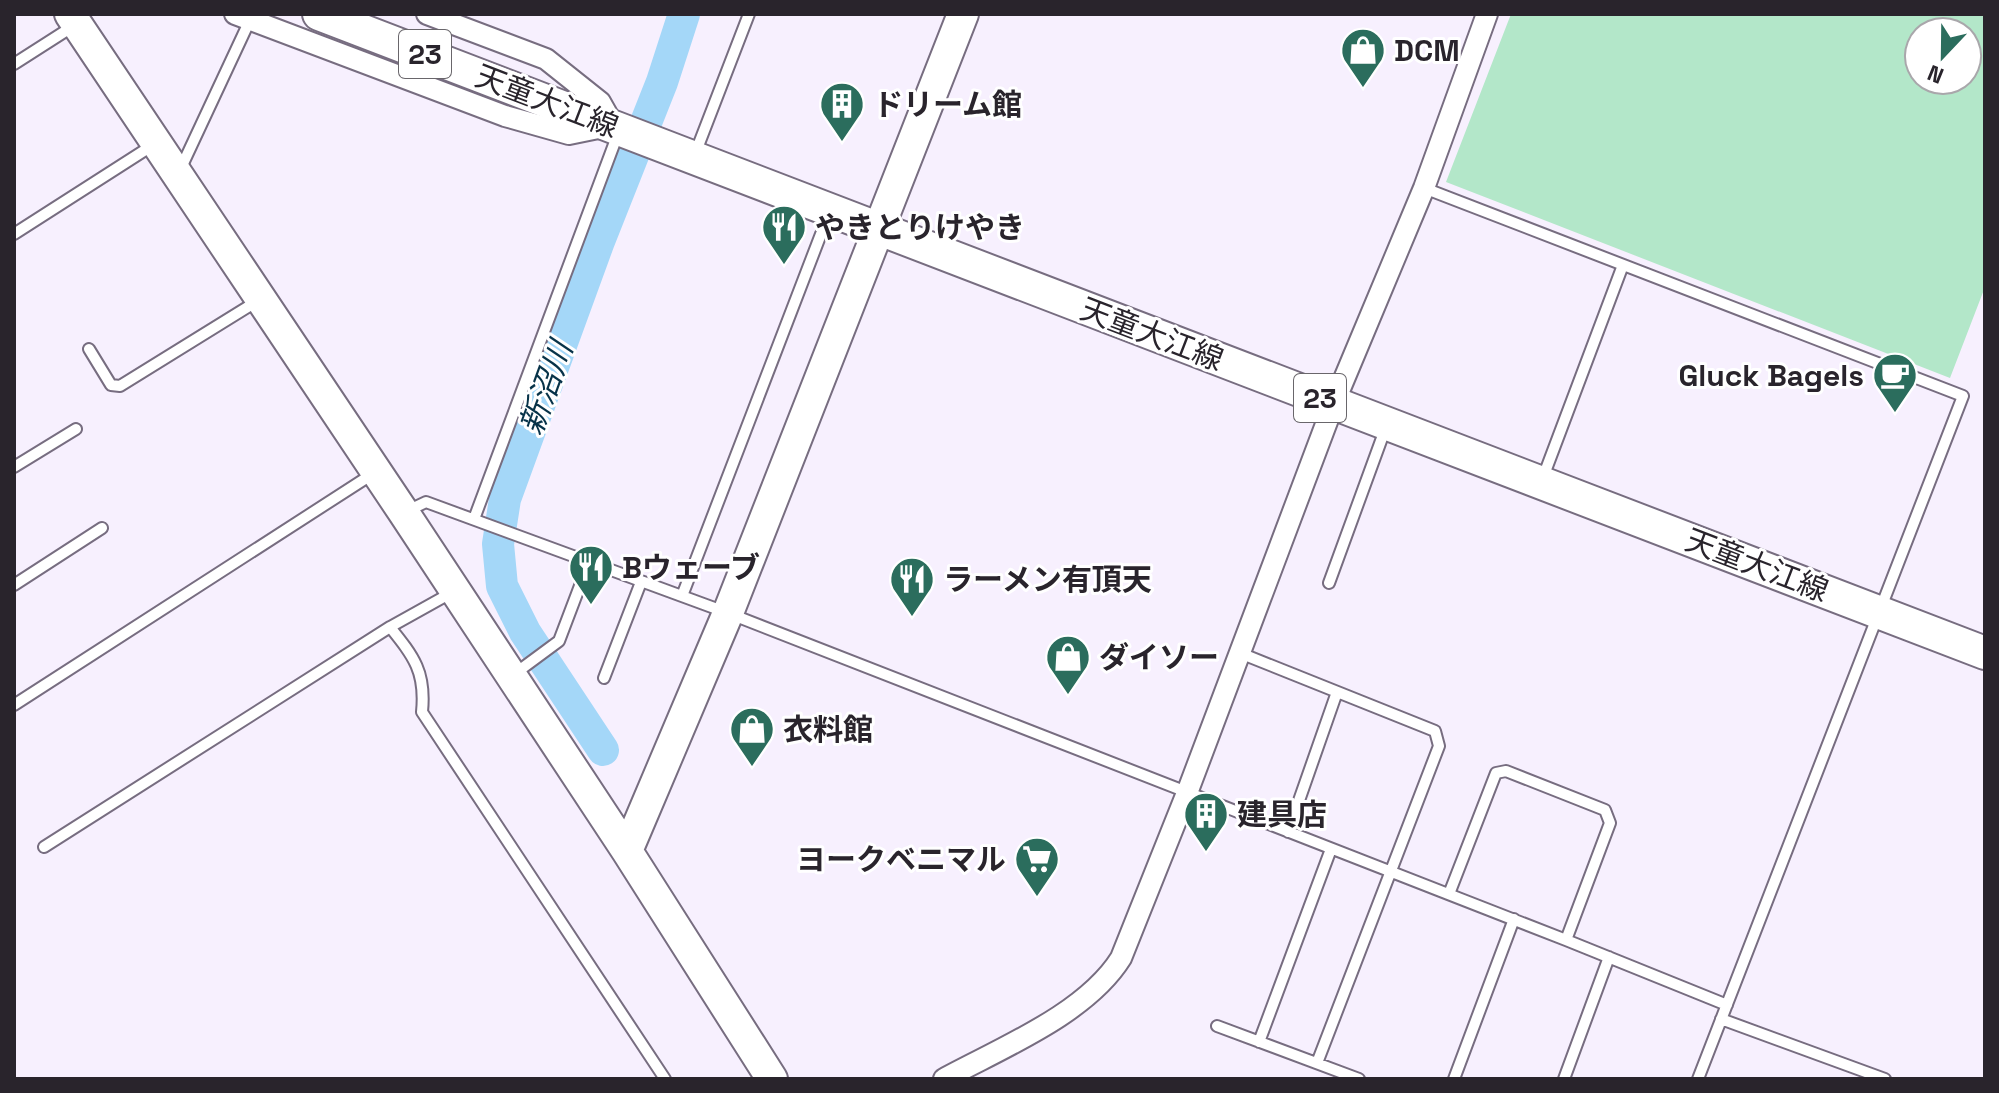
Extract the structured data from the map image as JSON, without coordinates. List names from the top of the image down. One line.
{"streets":{"main road":["23","天童大江線"]},"water":["新沼川"],"places":{"shop":["DCM","ダイソー","衣料館"],"building":["ドリーム館","建具店"],"restaurant":["やきとりけやき","Bウェーブ","ラーメン有頂天"],"cafe":["Gluck Bagels"],"supermarket":["ヨークベニマル"]},"north":"bottom"}
